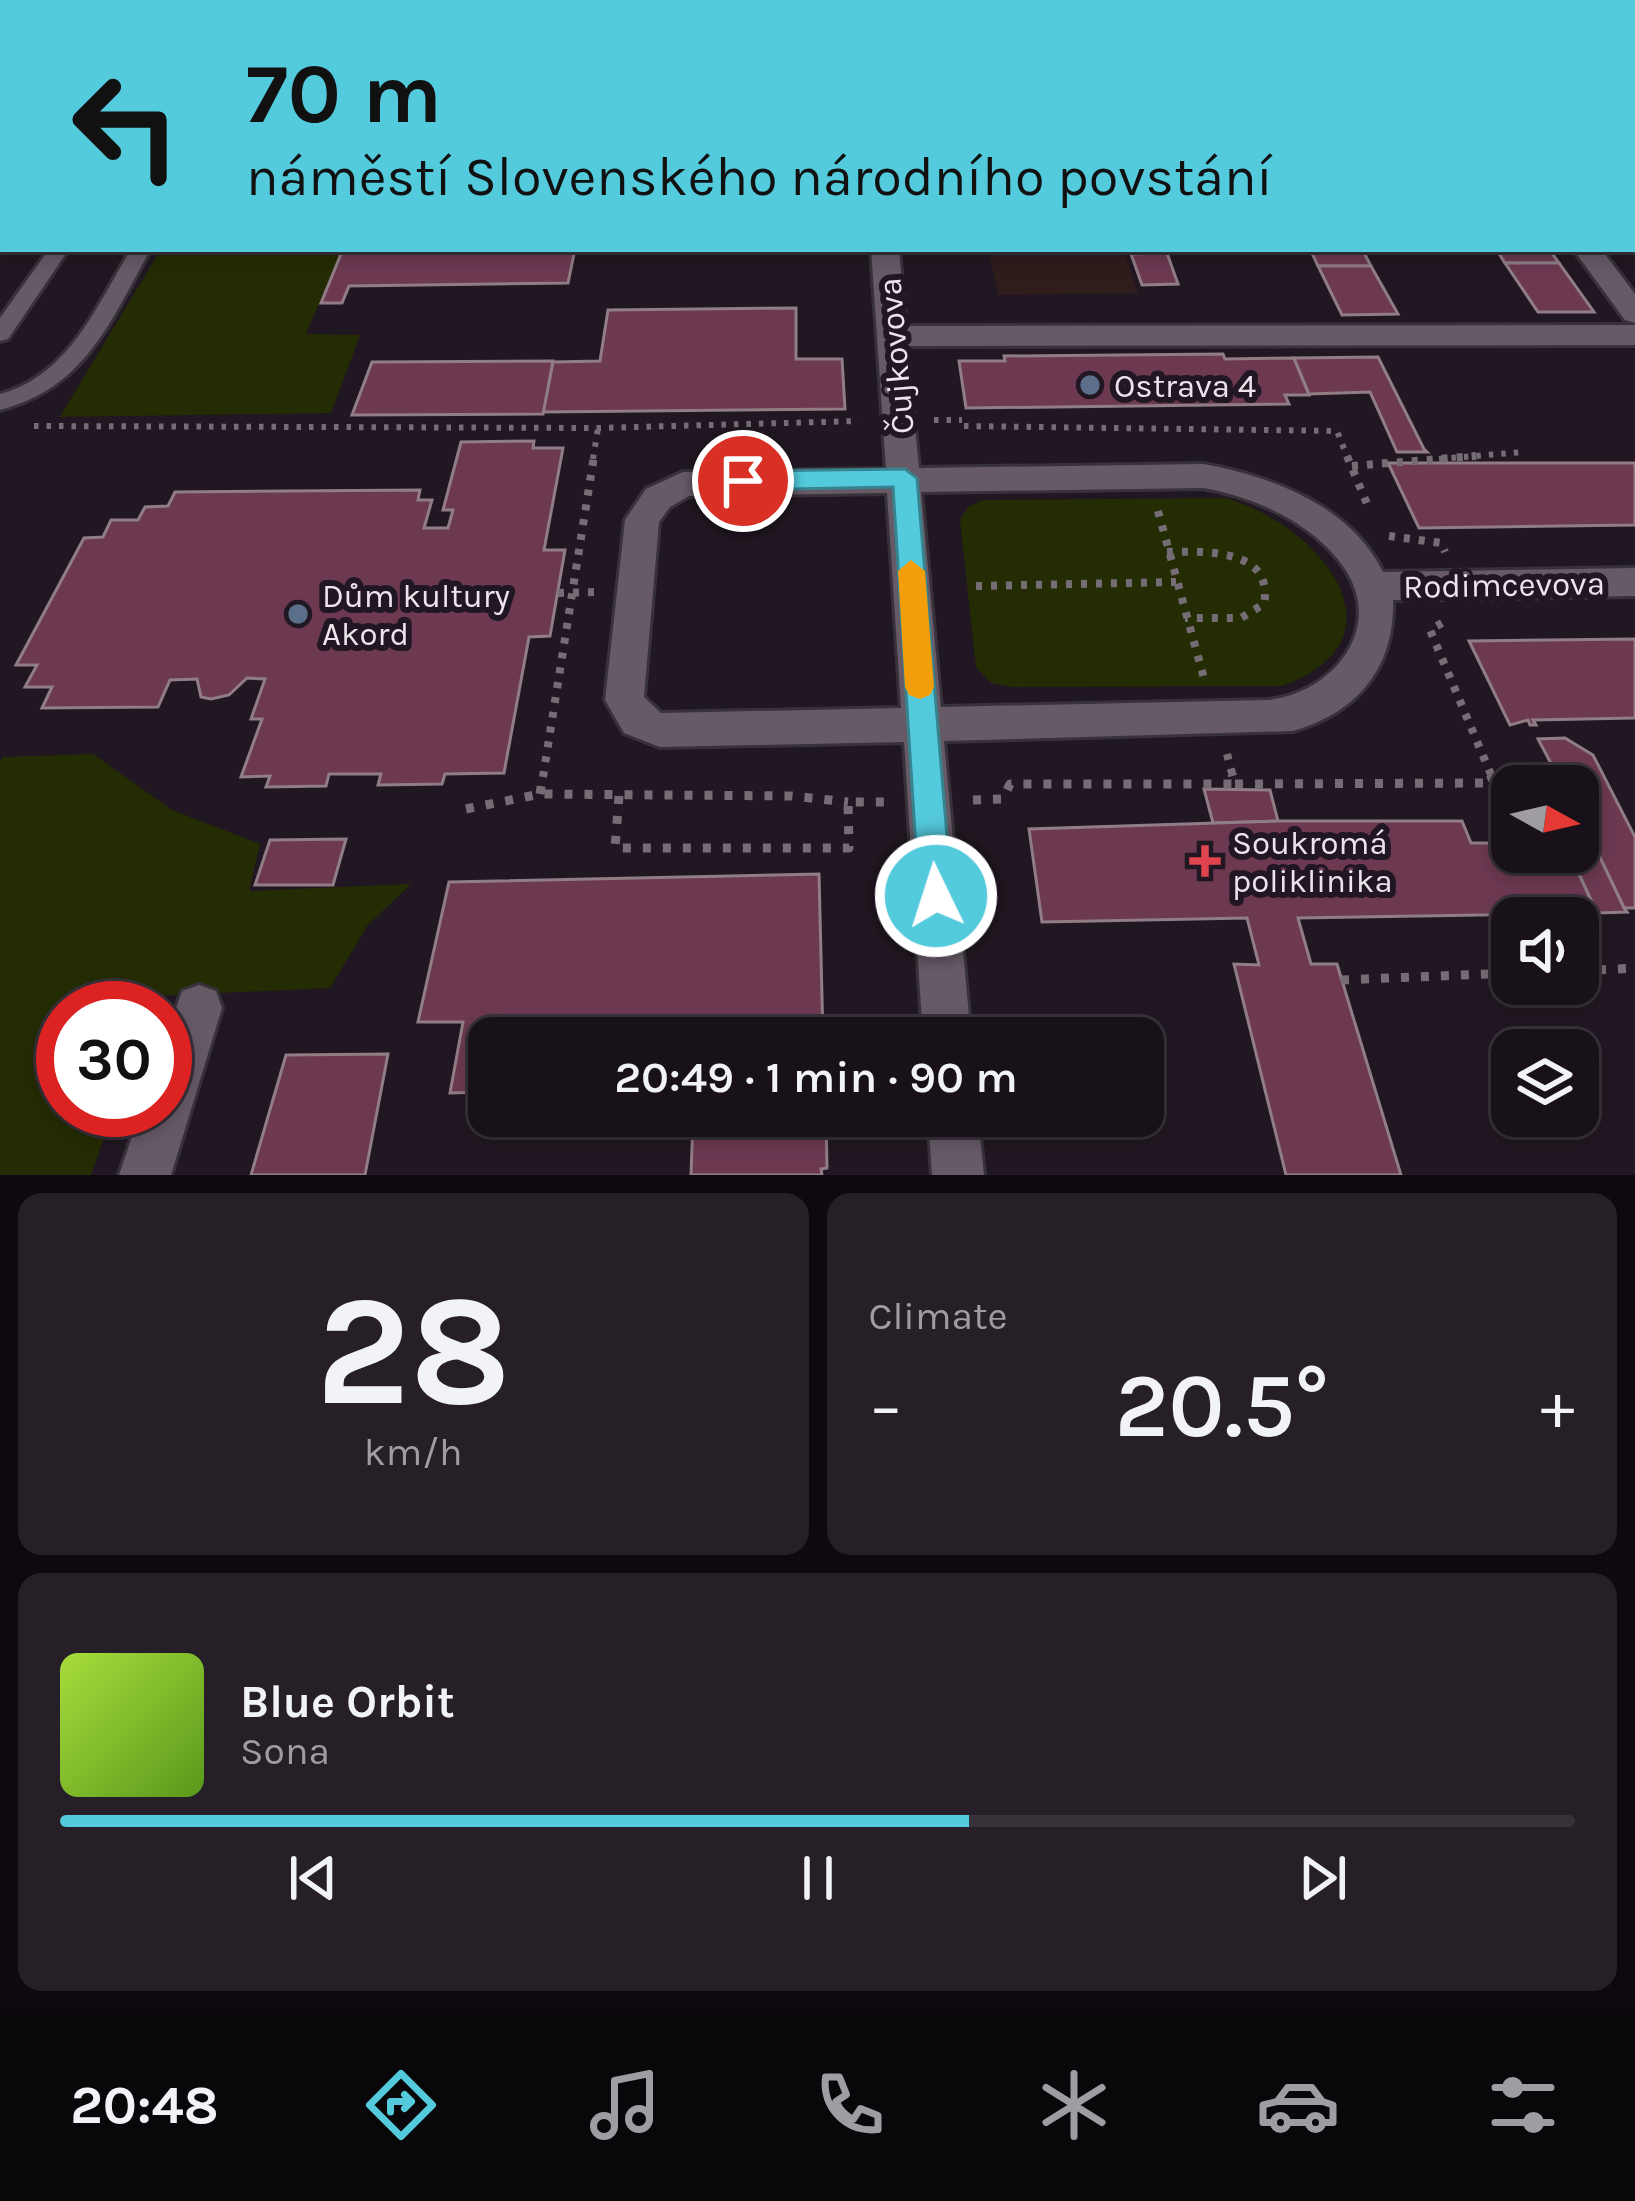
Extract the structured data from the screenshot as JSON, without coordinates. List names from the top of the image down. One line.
{"streets":{"street":["Čujkovova","Rodimcevova"]},"places":{"other":["Ostrava 4","Dům kultury Akord"],"health":["Soukromá poliklinika"]},"north":"right","page":{"turn":["70 m","náměstí Slovenského národního povstání"],"limit":"30","trip":"20:49 · 1 min · 90 m","tile":[["28","km/h"],"Climate"],"heat":["−","20.5°","+"],"song":["Blue Orbit","Sona"],"tabs":"20:48"}}
